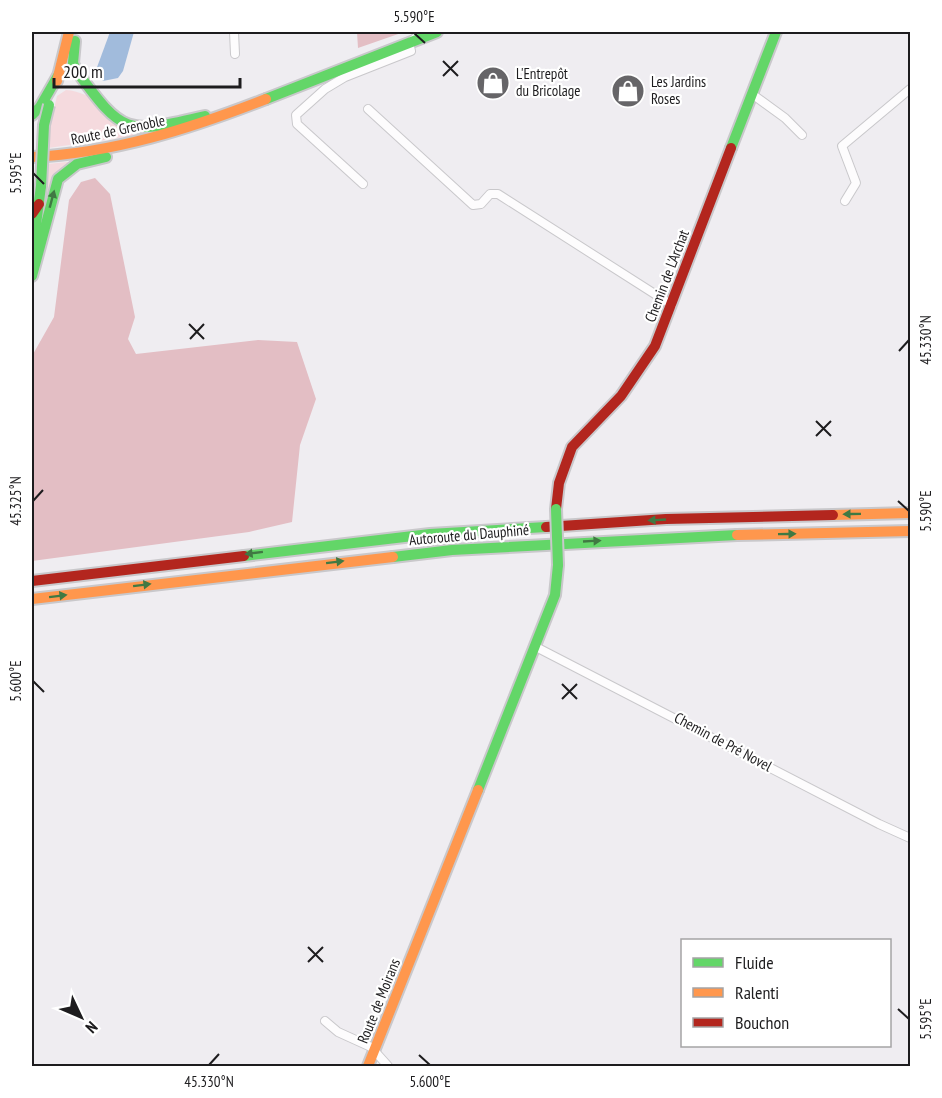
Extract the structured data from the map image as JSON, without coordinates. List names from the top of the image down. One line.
{"streets":{"main road":["Route de Grenoble","Chemin de L'Archat","Autoroute du Dauphiné","Route de Moirans"],"street":["Chemin de Pré Novel"]},"crossings":[["Chemin de L'Archat","Chemin de Pré Novel"],["Chemin de L'Archat","Route de Moirans"],["Chemin de Pré Novel","Route de Moirans"]],"places":{"shop":["L'Entrepôt du Bricolage","Les Jardins Roses"]},"legend":["Fluide","Ralenti","Bouchon"],"scale_bar":"200 m","north":"bottom right","coordinates":["5.590°E","5.595°E","45.330°N","45.325°N","5.600°E"]}
